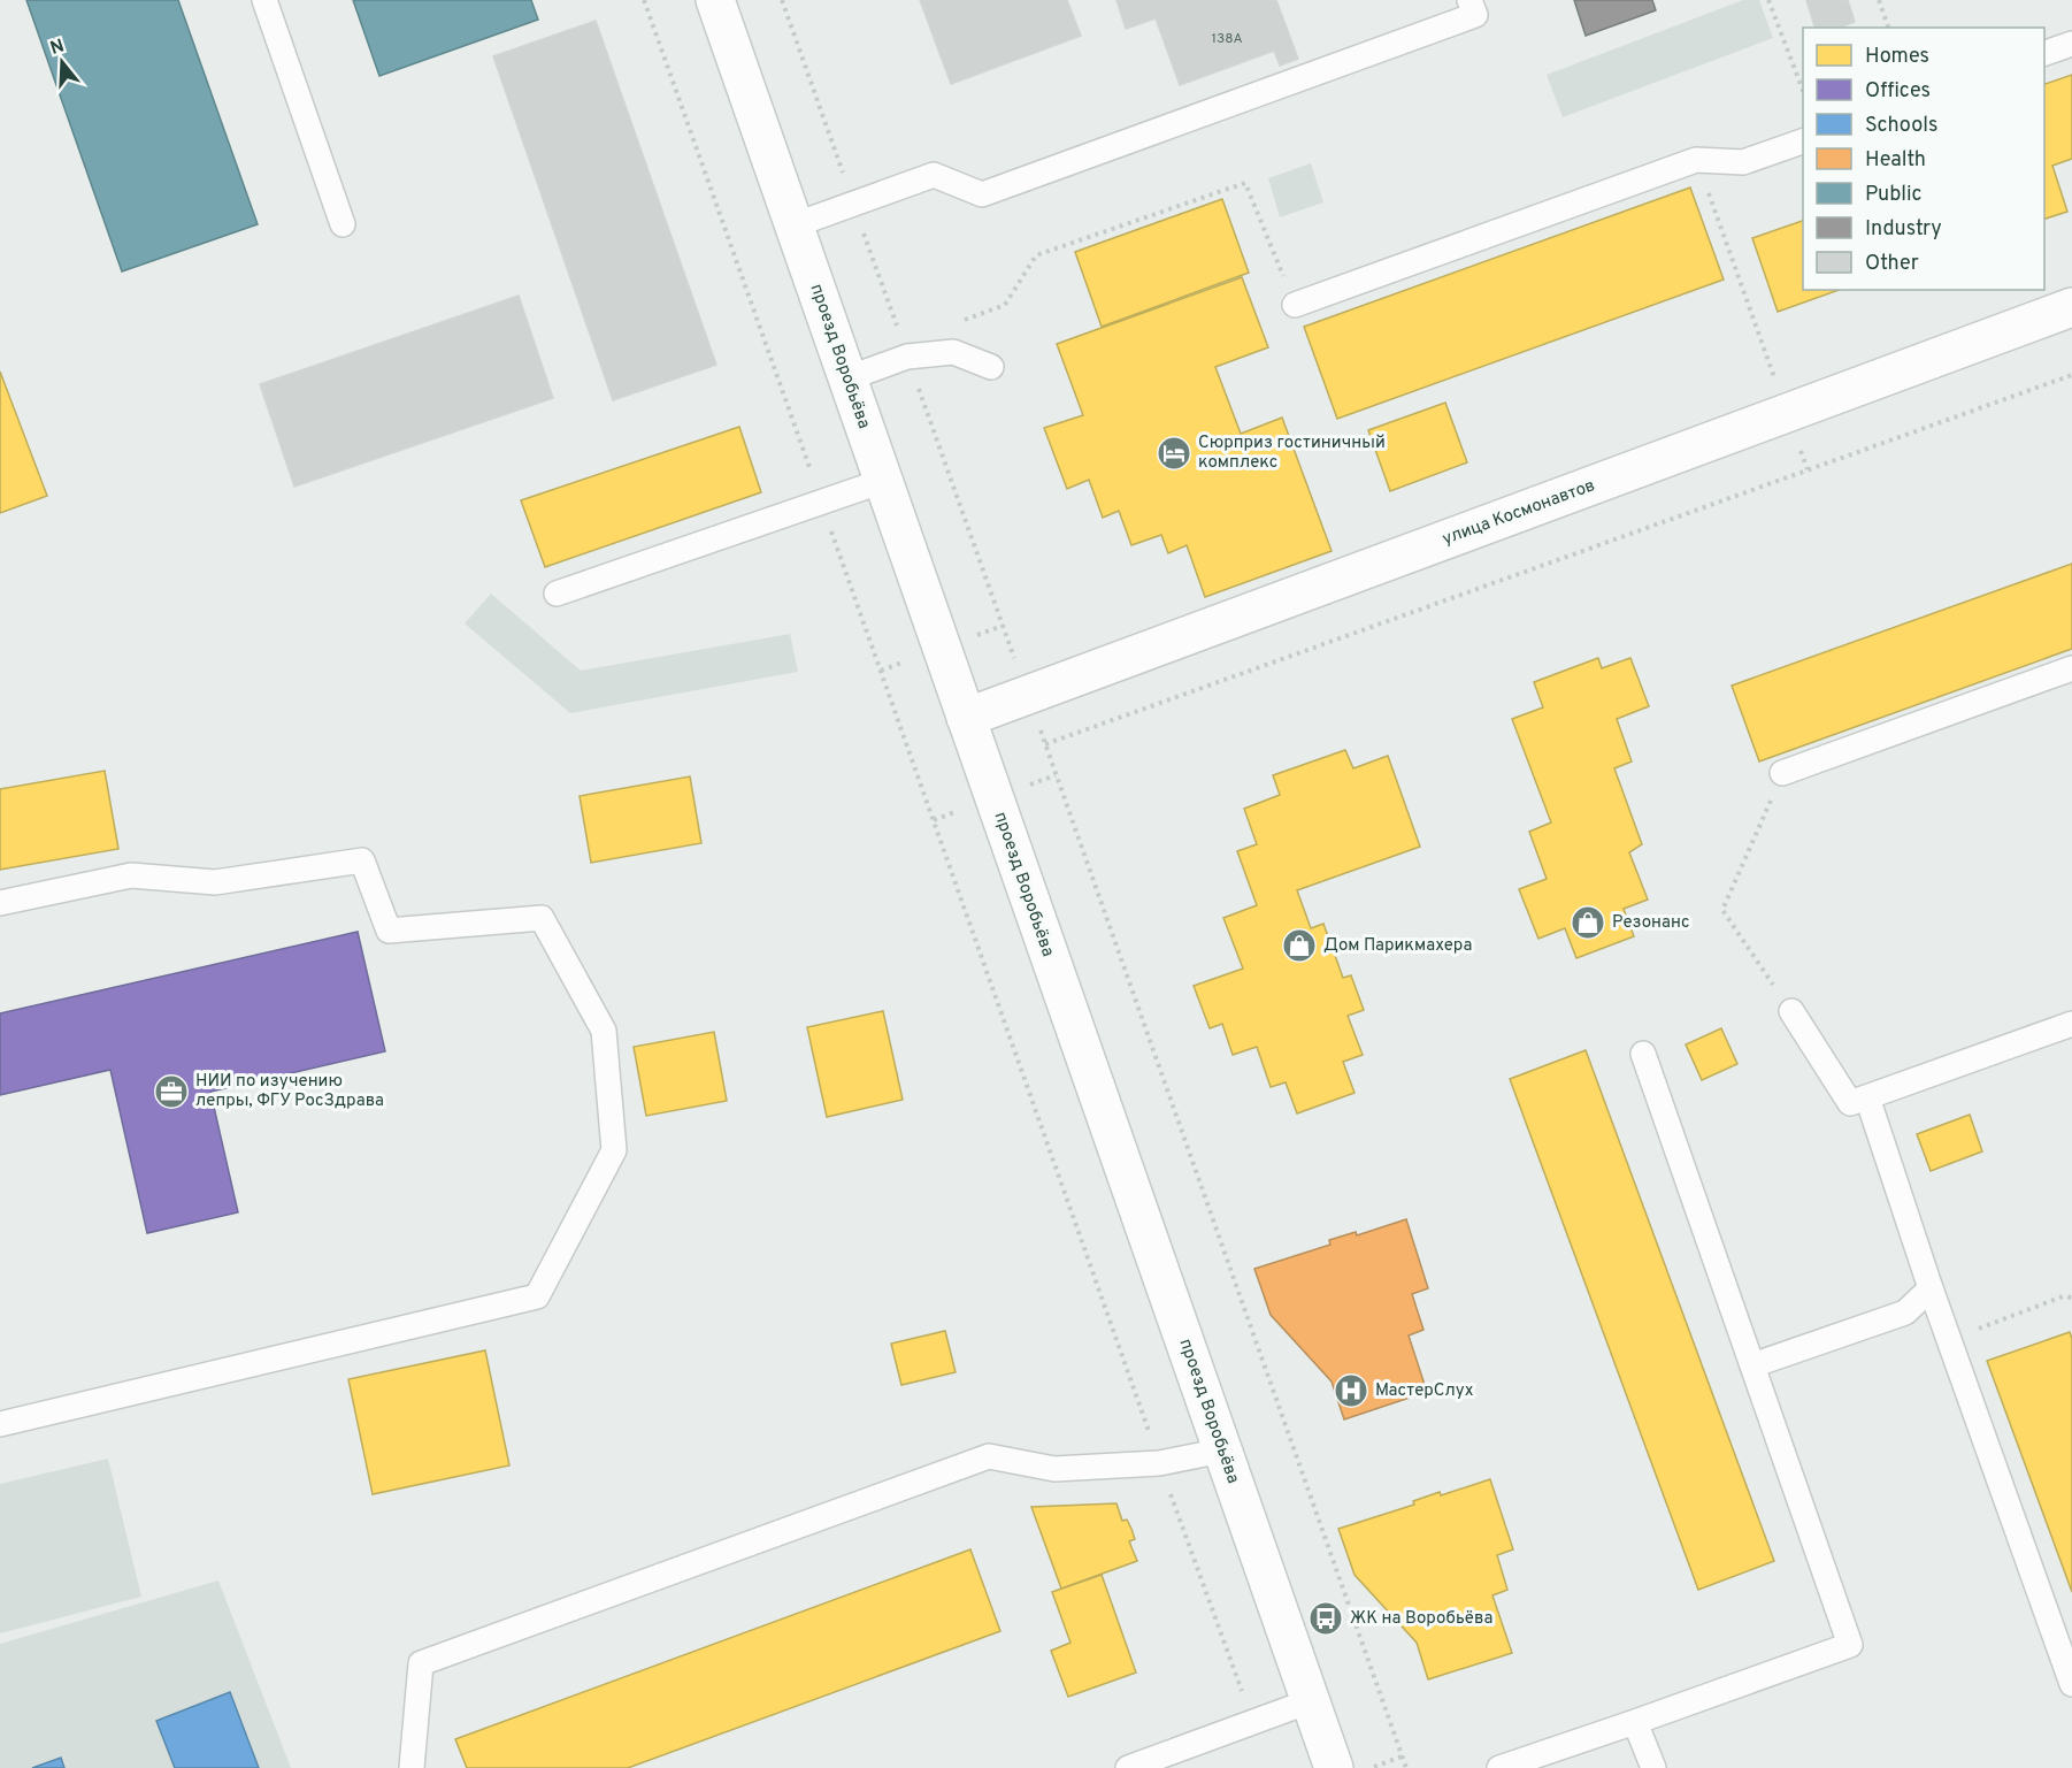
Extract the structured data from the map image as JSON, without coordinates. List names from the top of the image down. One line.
{"streets":{"main road":["проезд Воробьёва","улица Космонавтов"]},"crossings":[["проезд Воробьёва","улица Космонавтов"]],"places":{"hotel":["Сюрприз гостиничный комплекс"],"shop":["Резонанс","Дом Парикмахера"],"office":["НИИ по изучению лепры, ФГУ РосЗдрава"],"hospital":["МастерСлух"],"bus stop":["ЖК на Воробьёва"]},"house_numbers":["138А"],"legend":["Homes","Offices","Schools","Health","Public","Industry","Other"],"north":"top"}
